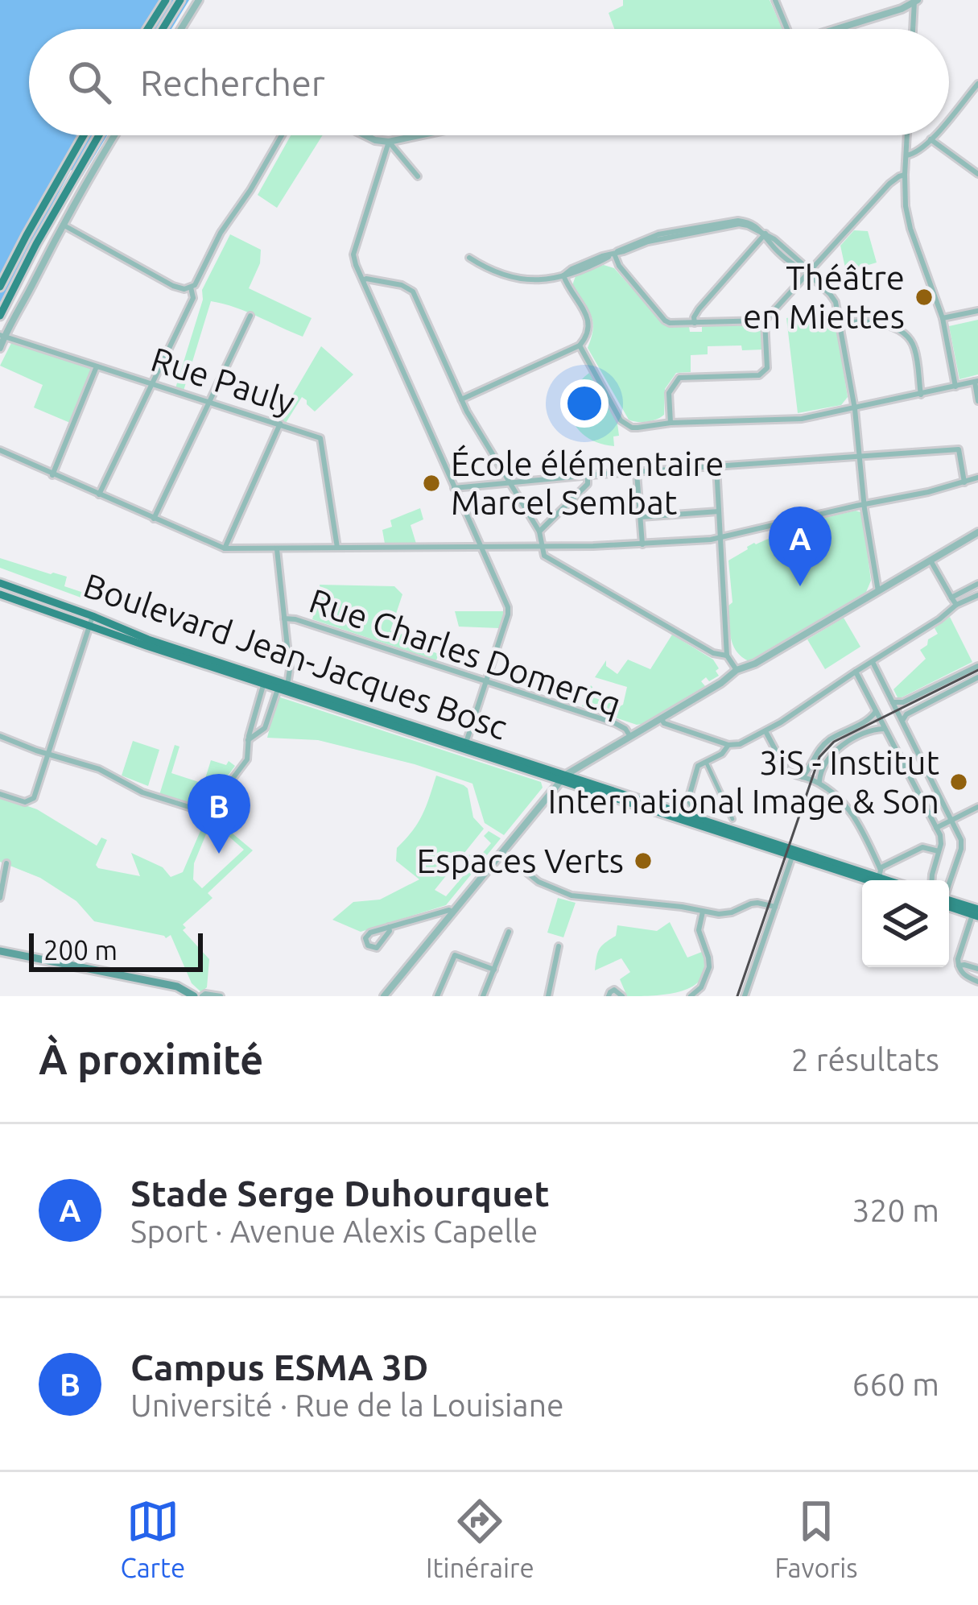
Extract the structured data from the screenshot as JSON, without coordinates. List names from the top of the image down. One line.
{"streets":{"main road":["Boulevard Jean-Jacques Bosc"],"street":["Rue Pauly","Rue Charles Domercq"]},"places":["Théâtre en Miettes","École élémentaire Marcel Sembat","3iS - Institut International Image & Son","Espaces Verts"],"scale_bar":"200 m","page":{"search":"Rechercher","pins":["A","B"],"scale":"200 m","heading":["À proximité","2 résultats"],"list":[{"mark":"A","name":"Stade Serge Duhourquet","note":"Sport · Avenue Alexis Capelle","value":"320 m"},{"mark":"B","name":"Campus ESMA 3D","note":"Université · Rue de la Louisiane","value":"660 m"}],"nav":["Carte","Itinéraire","Favoris"]}}
